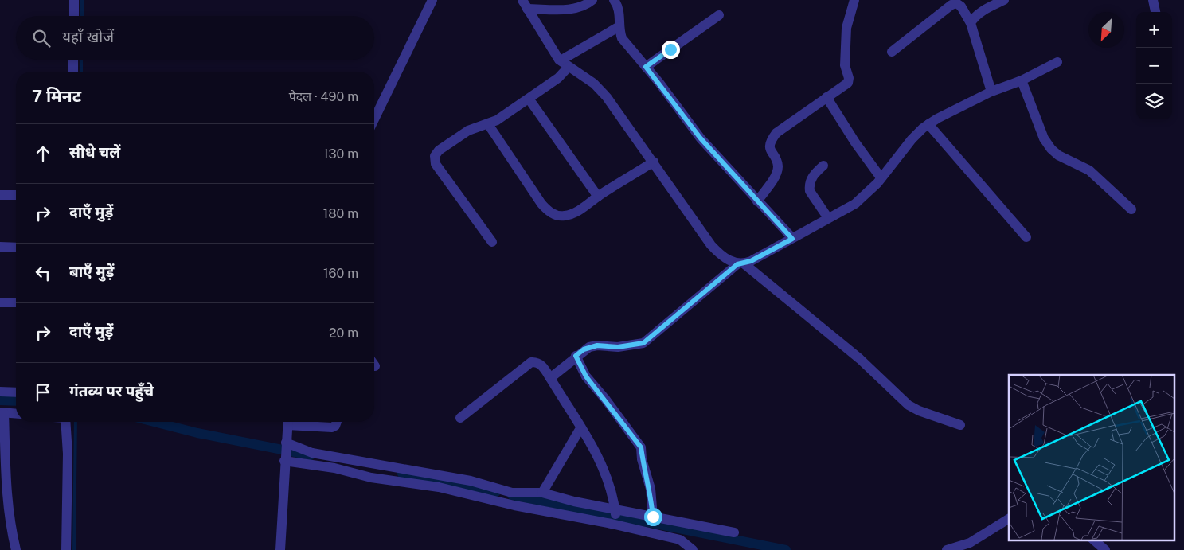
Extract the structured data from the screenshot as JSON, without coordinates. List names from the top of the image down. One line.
{"north":"bottom left","page":{"map_buttons":["+","−"],"search":"यहाँ खोजें","heading":["7 मिनट","पैदल · 490 m"],"list":[["सीधे चलें","130 m"],["दाएँ मुड़ें","180 m"],["बाएँ मुड़ें","160 m"],["दाएँ मुड़ें","20 m"],"गंतव्य पर पहुँचे"]}}
